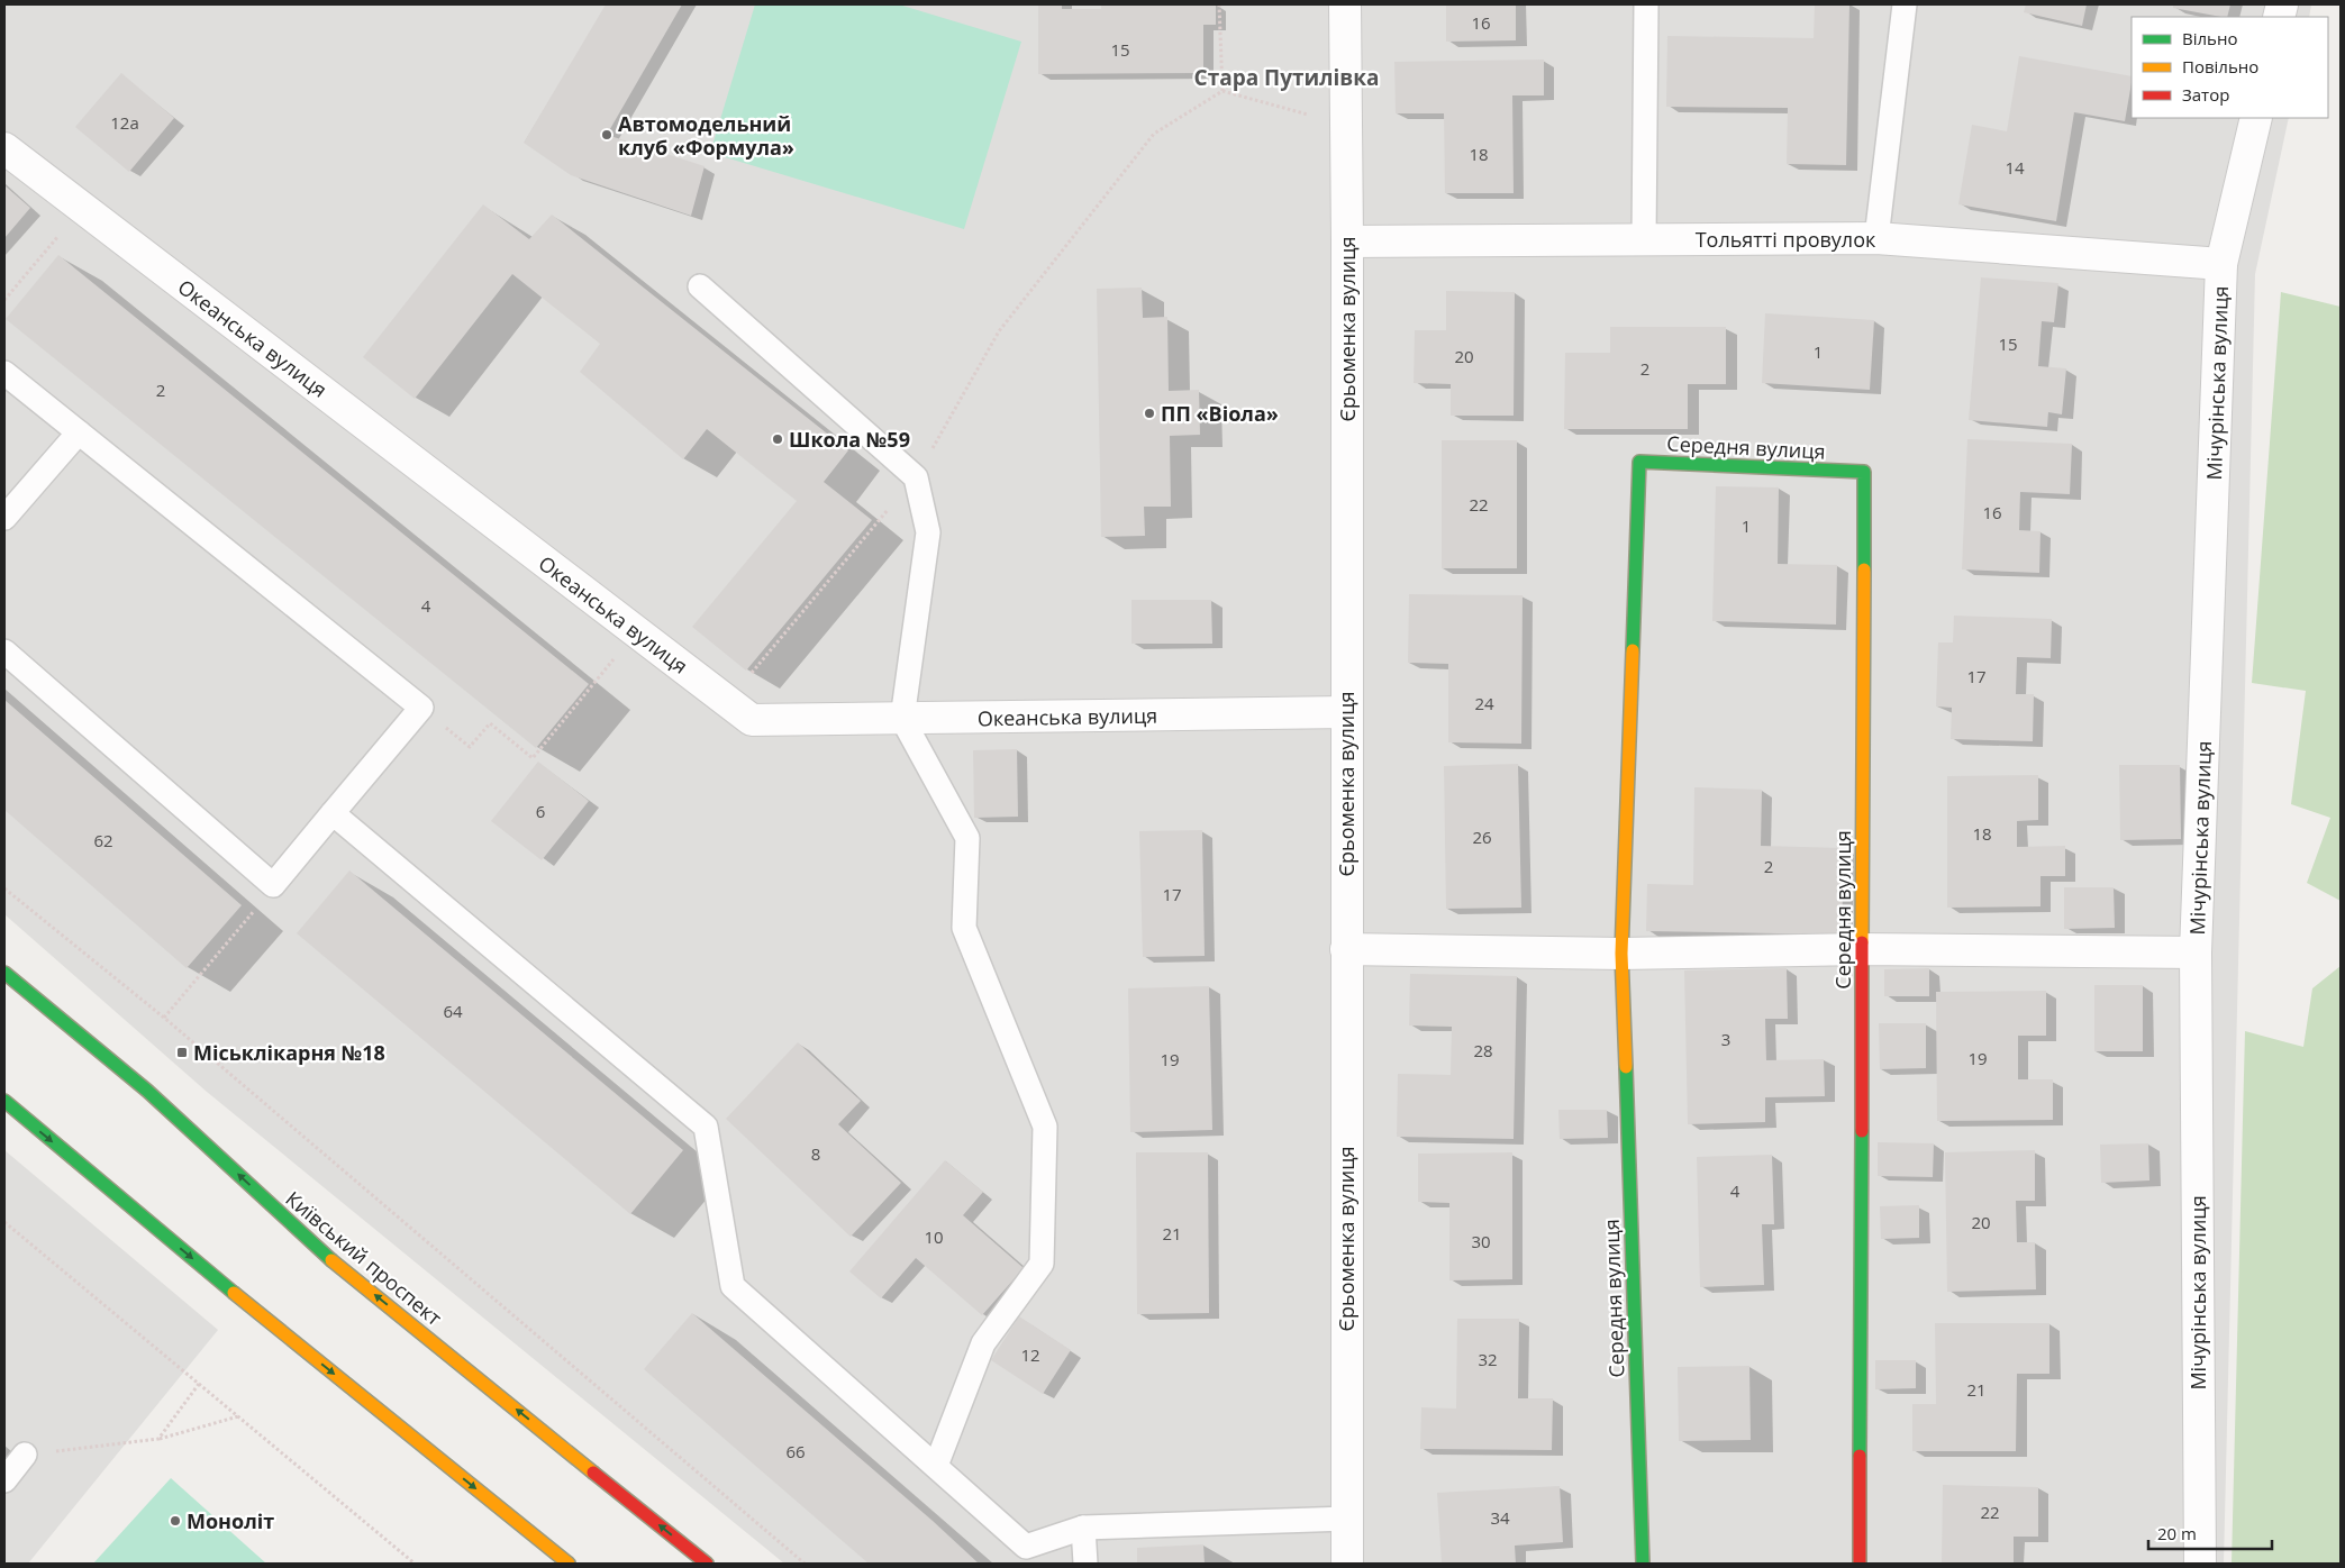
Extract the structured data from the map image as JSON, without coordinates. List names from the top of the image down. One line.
{"streets":{"street":["Тольятті провулок","Єрьоменка вулиця","Океанська вулиця","Мічурінська вулиця","Середня вулиця","Київський проспект"]},"crossings":[["Тольятті провулок","Єрьоменка вулиця"],["Тольятті провулок","Мічурінська вулиця"],["Єрьоменка вулиця","Океанська вулиця"]],"districts":["Стара Путилівка"],"places":{"other":["Автомодельний клуб «Формула»","ПП «Віола»","Школа №59","Моноліт"],"transit":["Міськлікарня №18"]},"house_numbers":["16","15","12а","18","14","15","1","20","2","2","22","16","1","4","17","24","6","18","26","62","2","17","64","3","28","19","19","8","4","20","21","10","30","12","32","21","66","22","34"],"legend":["Вільно","Повільно","Затор"],"scale_bar":"20 m"}
